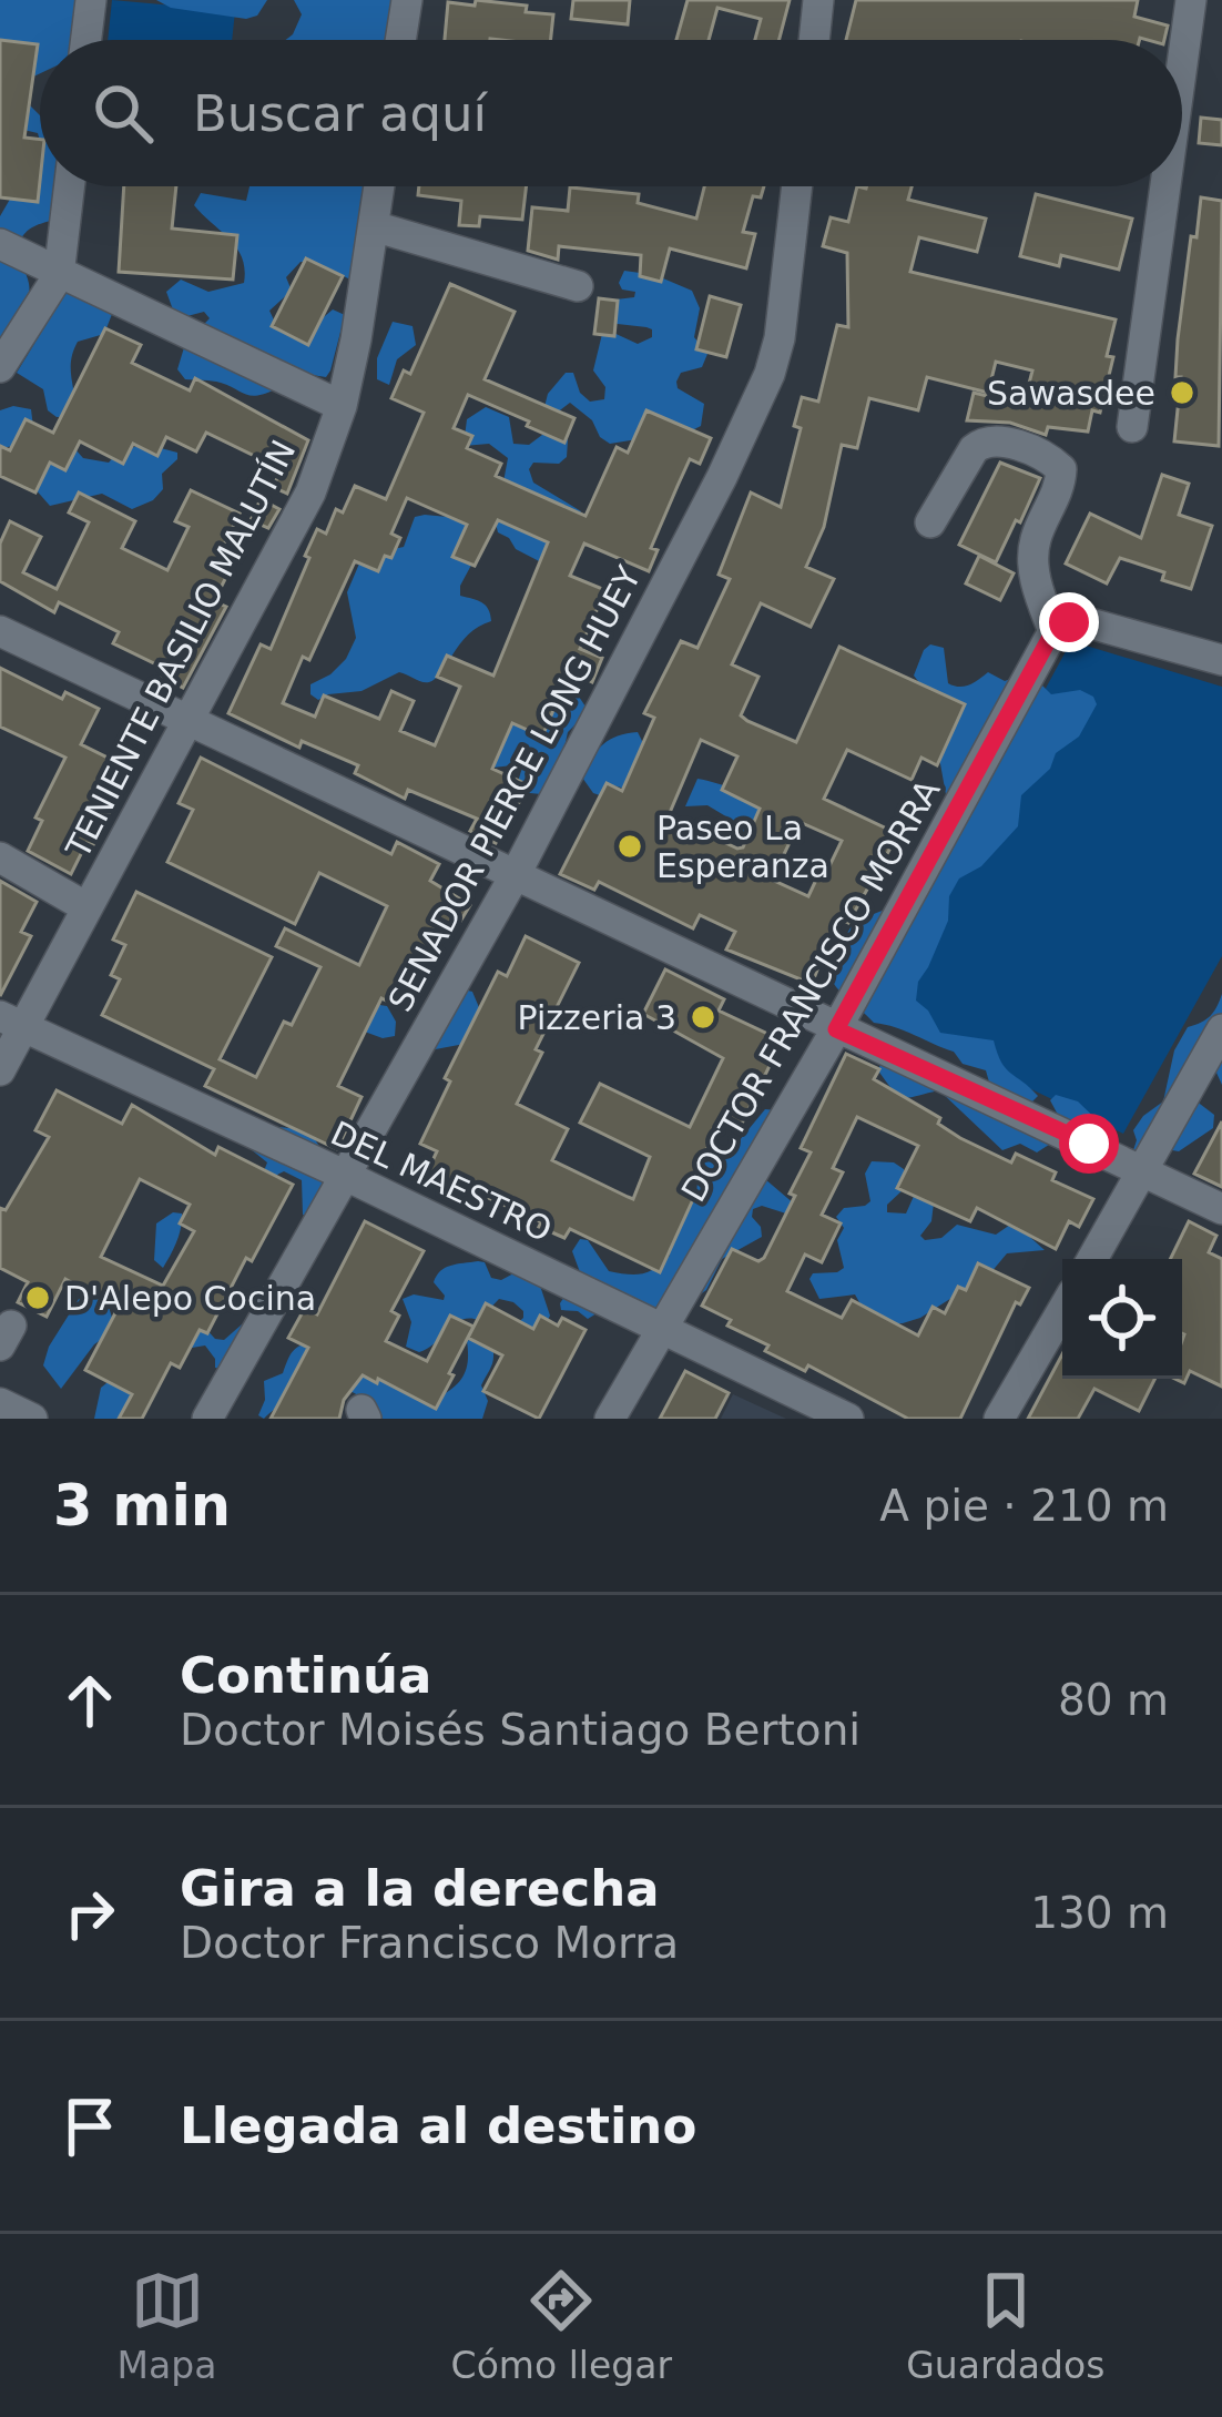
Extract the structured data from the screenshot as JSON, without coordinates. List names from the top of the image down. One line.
{"streets":{"street":["TENIENTE BASILIO MALUTÍN","SENADOR PIERCE LONG HUEY","DOCTOR FRANCISCO MORRA","DEL MAESTRO"]},"crossings":[["TENIENTE BASILIO MALUTÍN","DEL MAESTRO"],["SENADOR PIERCE LONG HUEY","DEL MAESTRO"],["DOCTOR FRANCISCO MORRA","DEL MAESTRO"]],"places":["Sawasdee","Paseo La Esperanza","Pizzeria 3","D'Alepo Cocina"],"page":{"search":"Buscar aquí","heading":["3 min","A pie · 210 m"],"list":[["Continúa","Doctor Moisés Santiago Bertoni","80 m"],["Gira a la derecha","Doctor Francisco Morra","130 m"],"Llegada al destino"],"nav":["Mapa","Cómo llegar","Guardados"]}}
